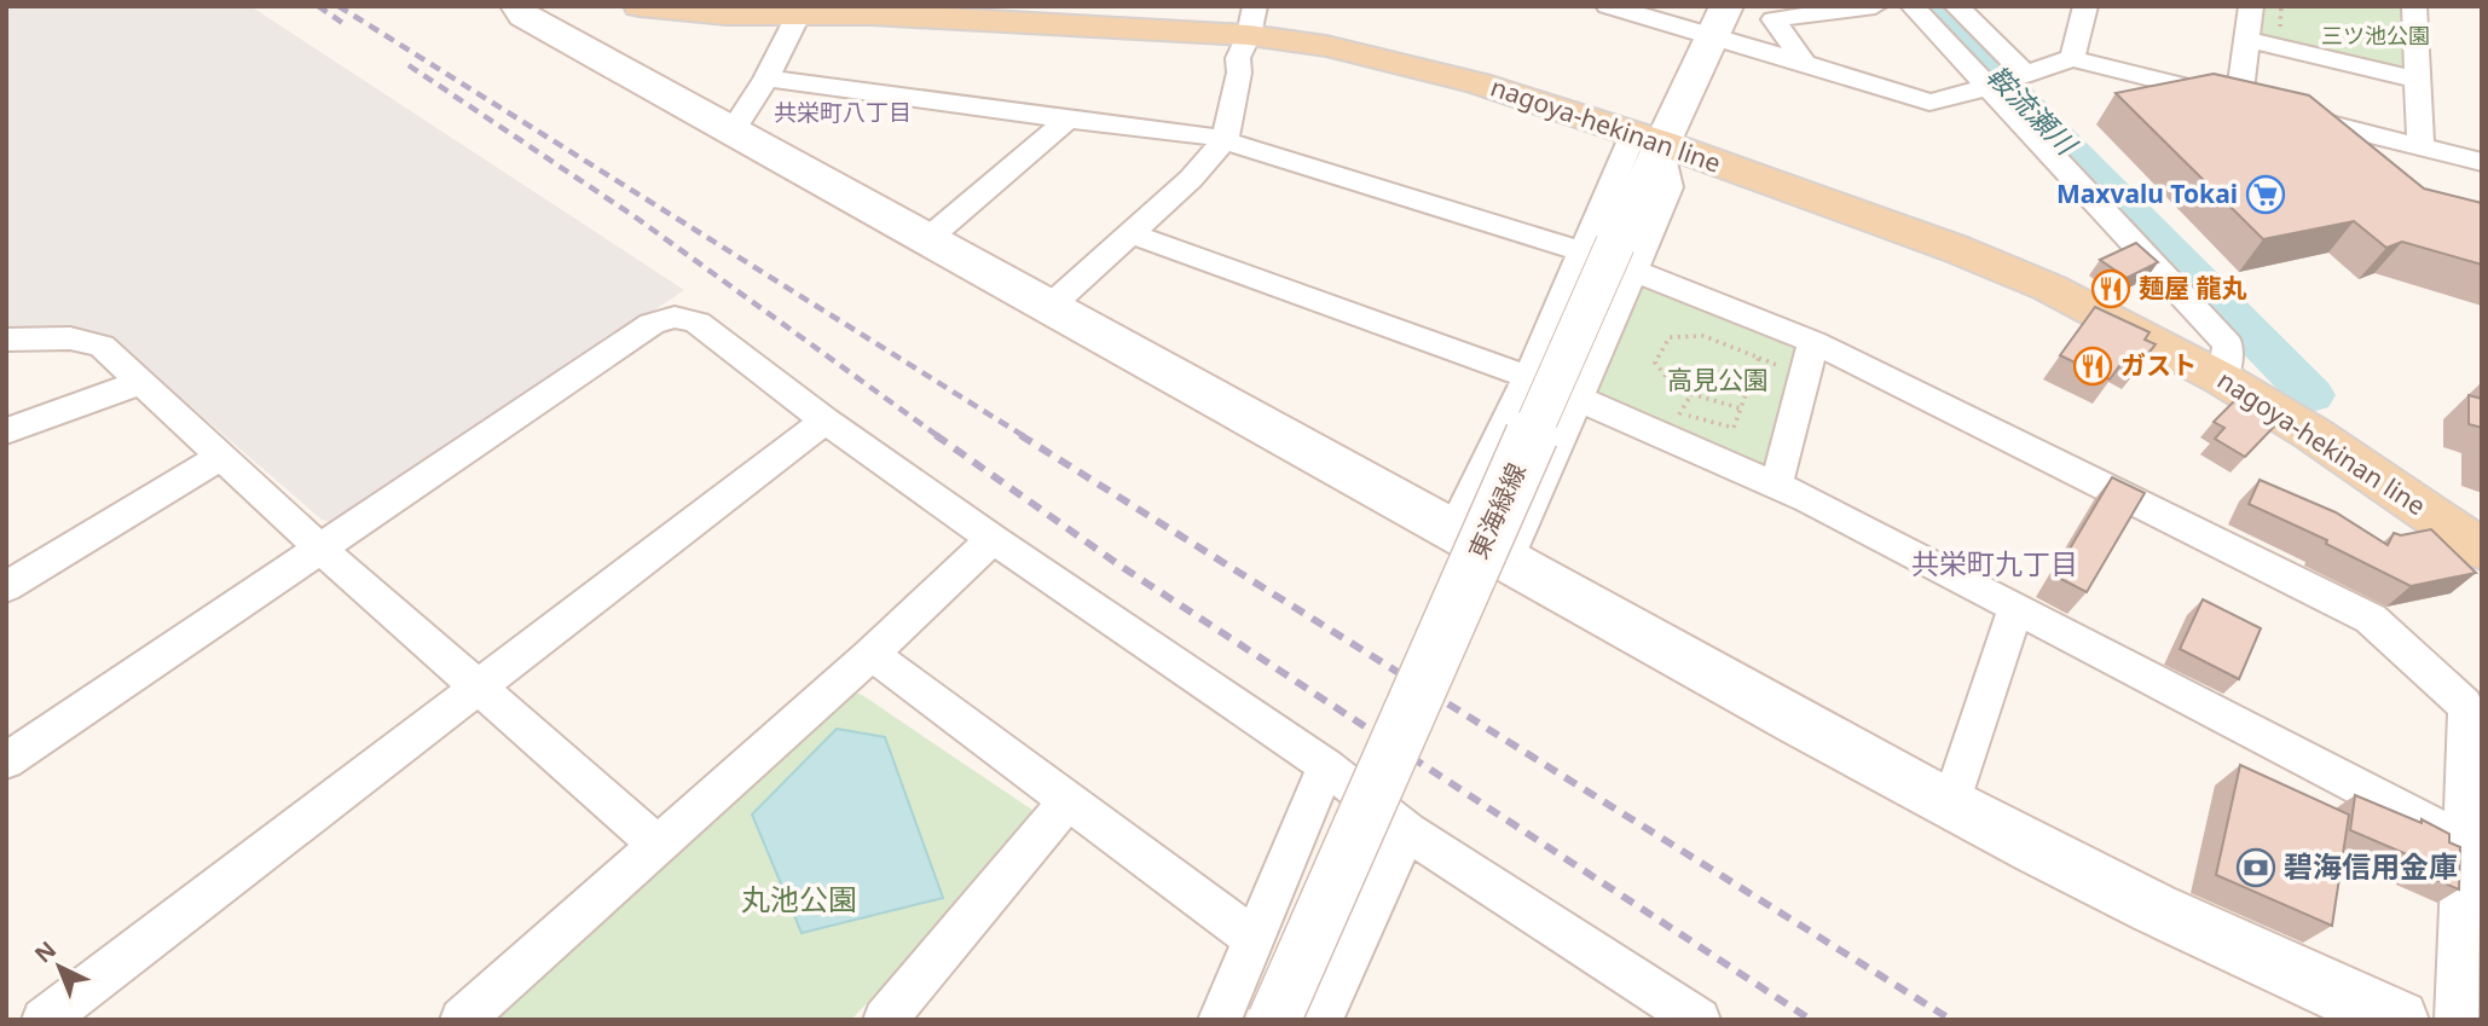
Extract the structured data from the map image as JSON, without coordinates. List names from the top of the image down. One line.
{"streets":{"main road":["nagoya-hekinan line"],"street":["東海緑線"]},"crossings":[["nagoya-hekinan line","東海緑線"]],"districts":["共栄町八丁目","共栄町九丁目"],"water":["鞍流瀬川"],"parks":["三ツ池公園","高見公園","丸池公園"],"places":{"supermarket":["Maxvalu Tokai"],"restaurant":["麺屋 龍丸","ガスト"],"bank":["碧海信用金庫"]},"north":"top left"}
